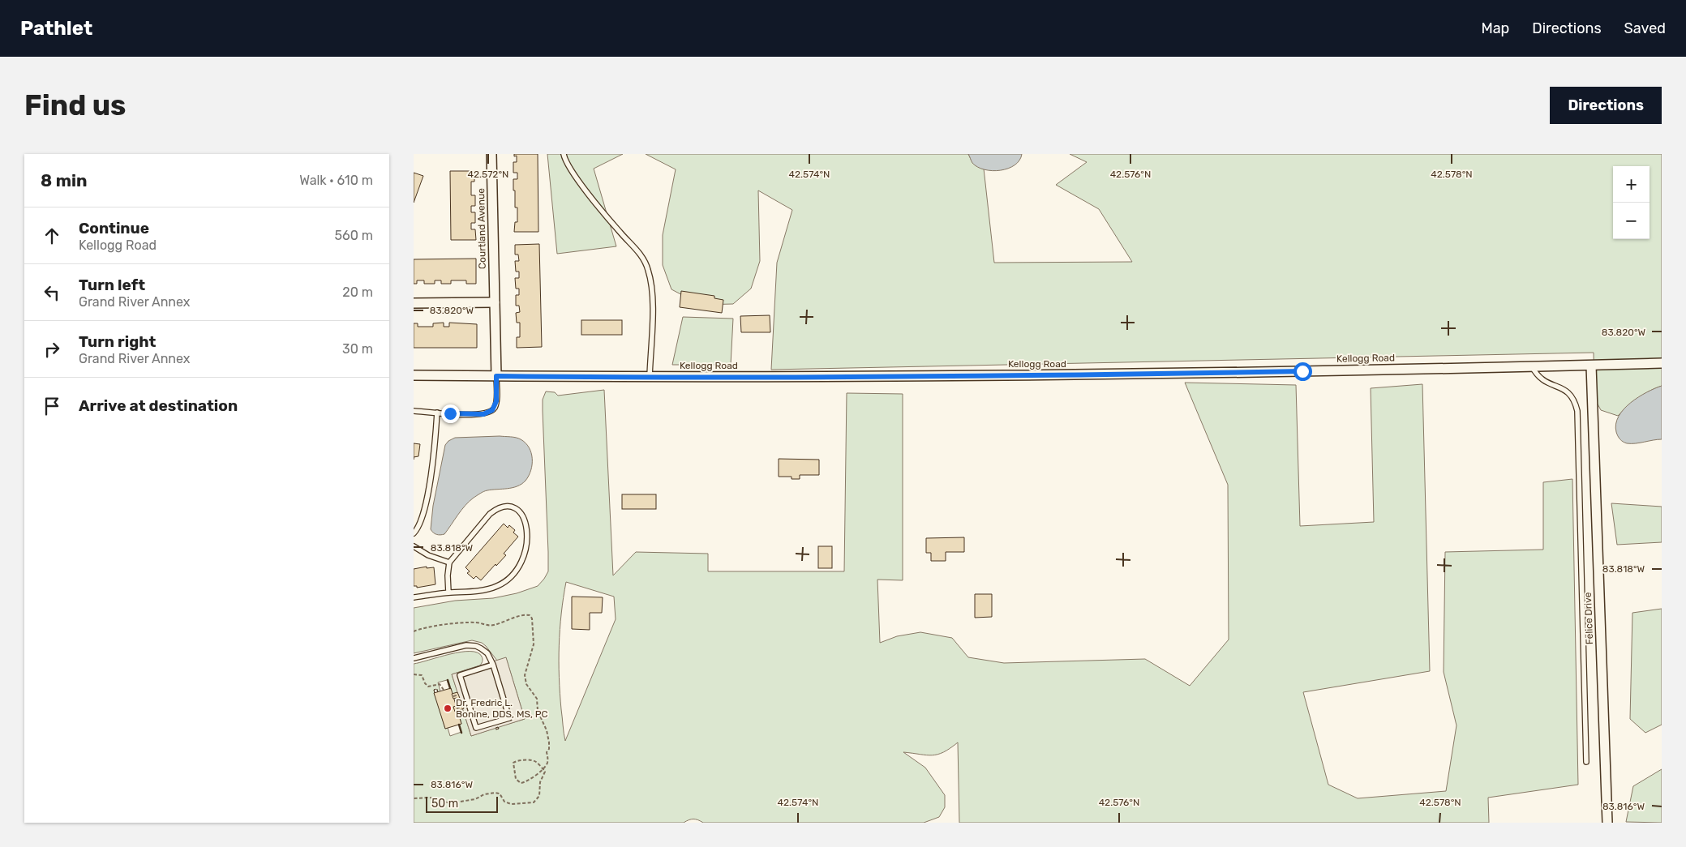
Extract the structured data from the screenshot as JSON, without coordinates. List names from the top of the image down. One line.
{"streets":{"street":["Courtland Avenue","Kellogg Road","Felice Drive"]},"crossings":[["Courtland Avenue","Kellogg Road"],["Kellogg Road","Felice Drive"]],"places":["Dr. Fredric L. Bonine, DDS, MS, PC"],"scale_bar":"50 m","page":{"header":"Pathlet","nav":["Map","Directions","Saved"],"buttons":"Directions","title":"Find us","heading":["8 min","Walk · 610 m"],"map_buttons":["+","−"],"list":[["Continue","Kellogg Road","560 m"],["Turn left","Grand River Annex","20 m"],["Turn right","Grand River Annex","30 m"],"Arrive at destination"],"scale":"50 m"},"coordinates":["42.572°N","42.574°N","42.576°N","42.578°N","83.820°W","83.818°W","83.816°W"]}
